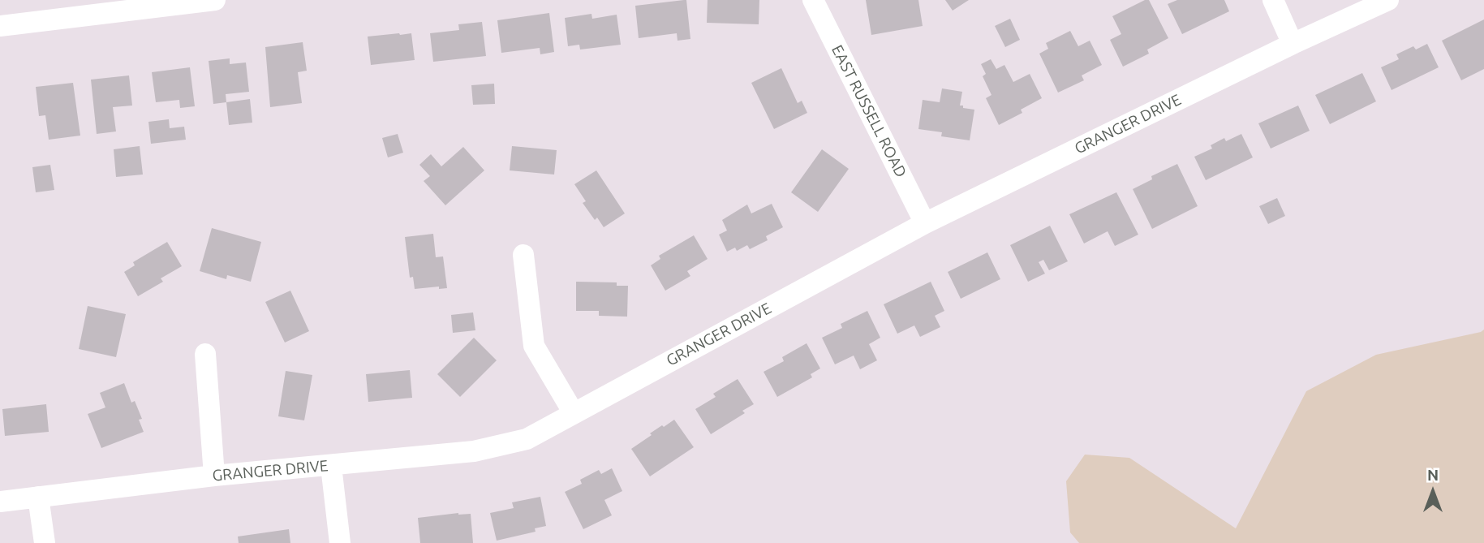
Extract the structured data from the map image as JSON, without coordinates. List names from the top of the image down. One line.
{"streets":{"street":["EAST RUSSELL ROAD","GRANGER DRIVE"]},"crossings":[["EAST RUSSELL ROAD","GRANGER DRIVE"]],"north":"top"}
